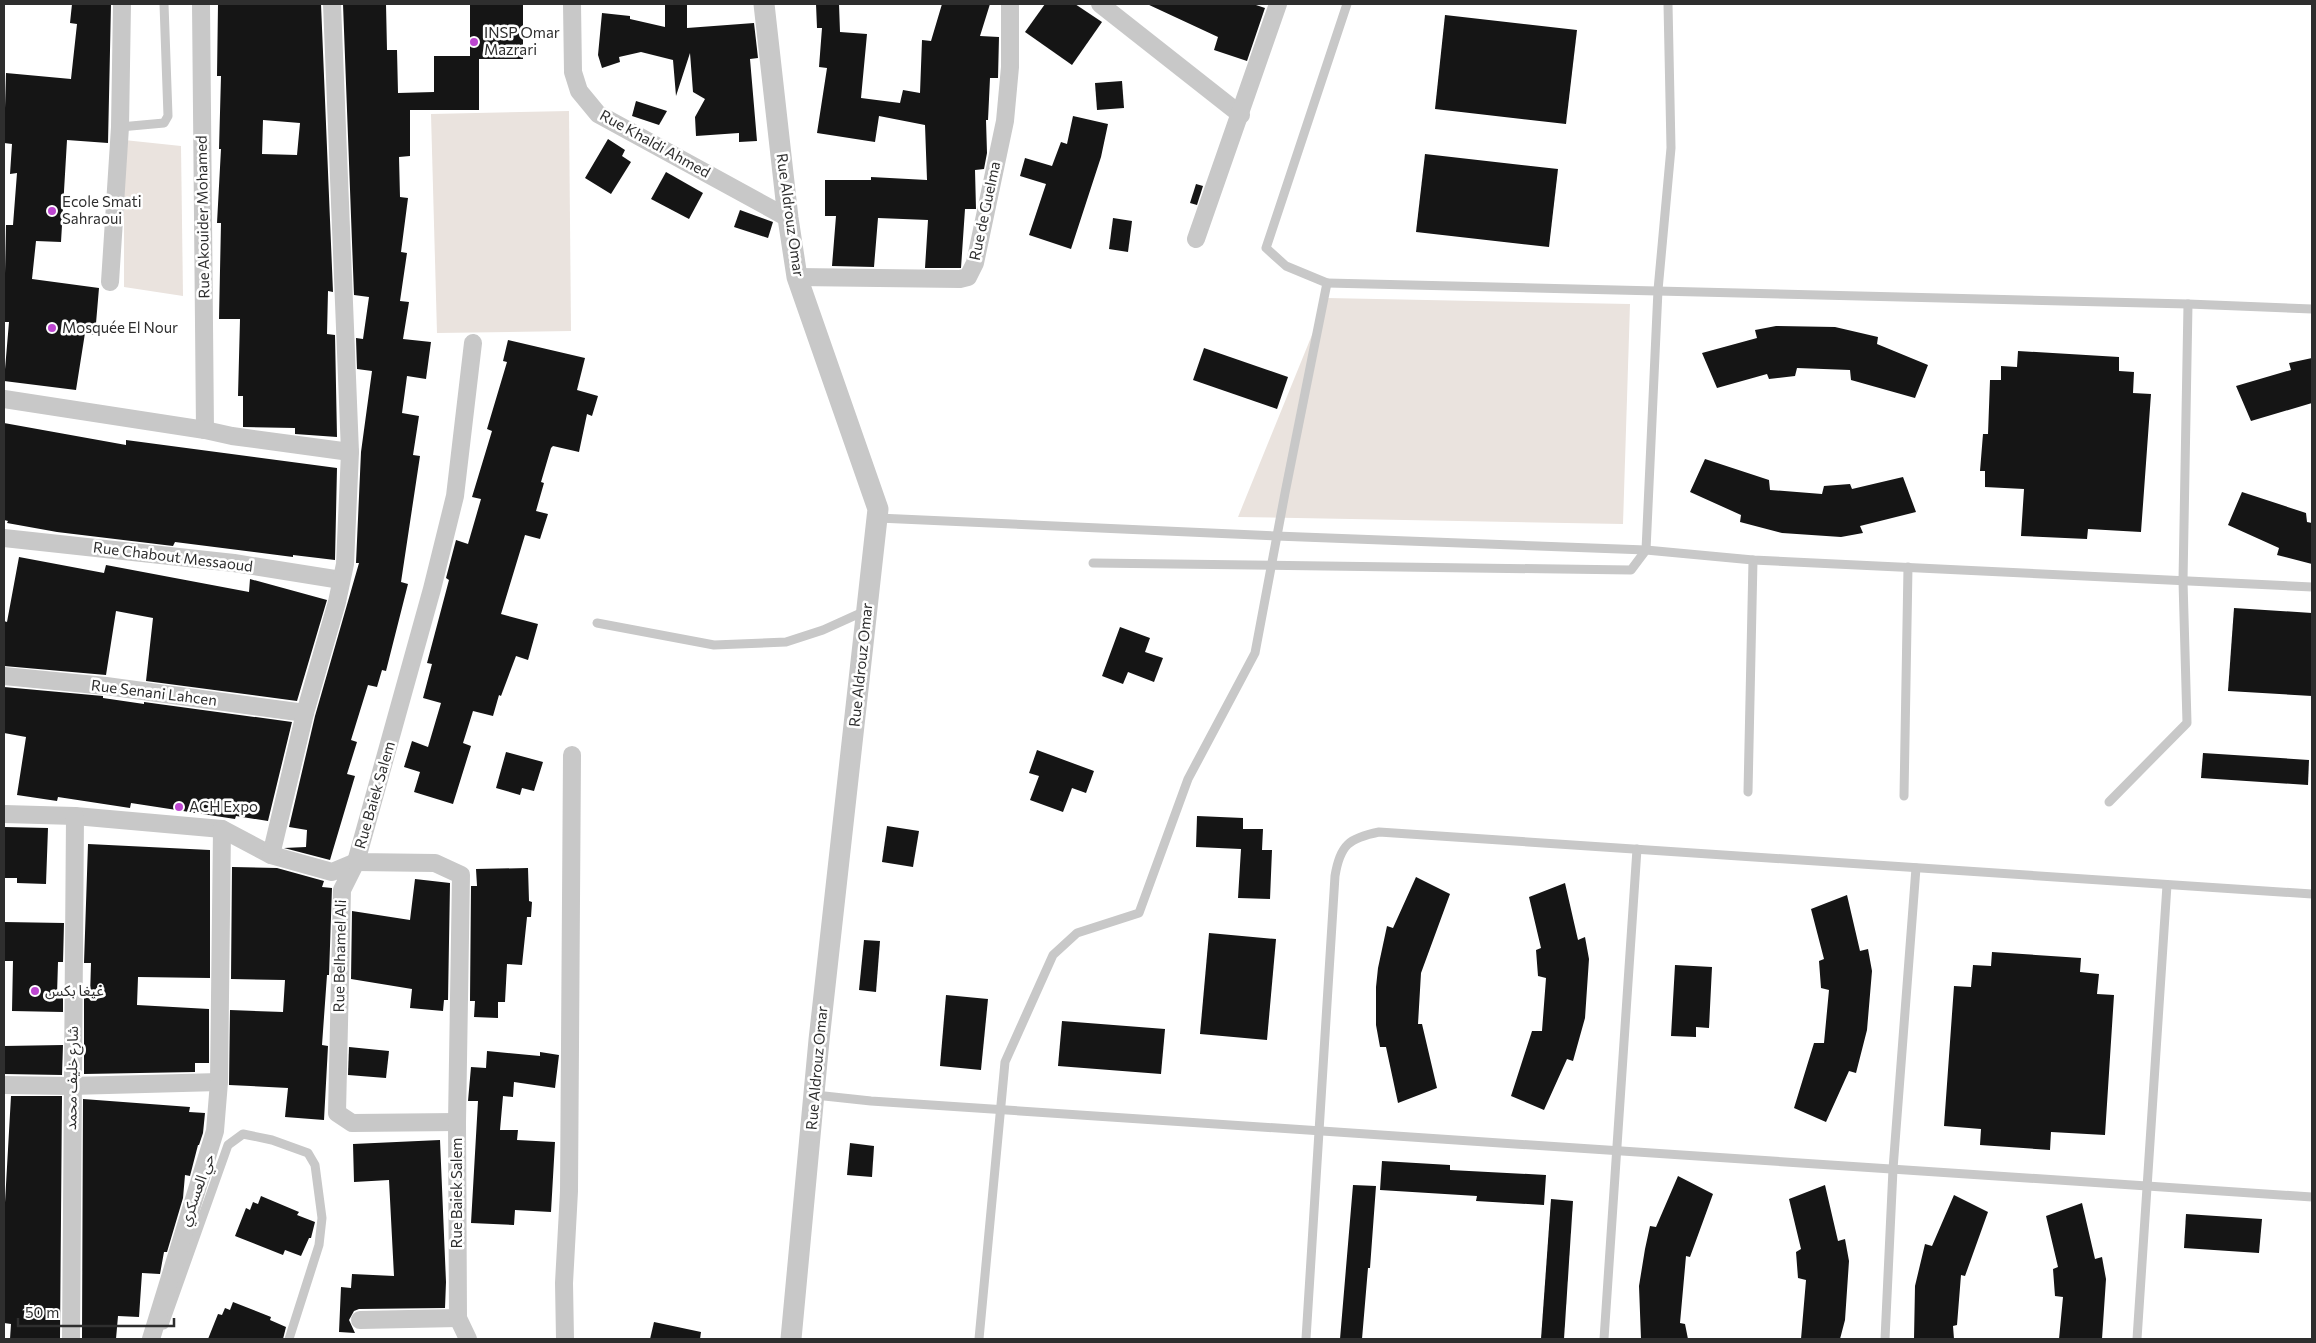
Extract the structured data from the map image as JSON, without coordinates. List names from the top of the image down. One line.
{"streets":{"street":["Rue Khaldi Ahmed","Rue de Guelma","Rue Aldrouz Omar","Rue Akouider Mohamed","Rue Chabout Messaoud","Rue Senani Lahcen","Rue Baiek Salem","Rue Belhamel Ali","شارع خليف محمد"],"lane":["حي العسكري"]},"crossings":[["Rue Khaldi Ahmed","Rue Aldrouz Omar"],["Rue de Guelma","Rue Aldrouz Omar"],["Rue Baiek Salem","Rue Belhamel Ali"]],"places":["INSP Omar Mazrari","Ecole Smati Sahraoui","Mosquée El Nour","ACH Expo","غيغا بكس"],"scale_bar":"50 m"}
